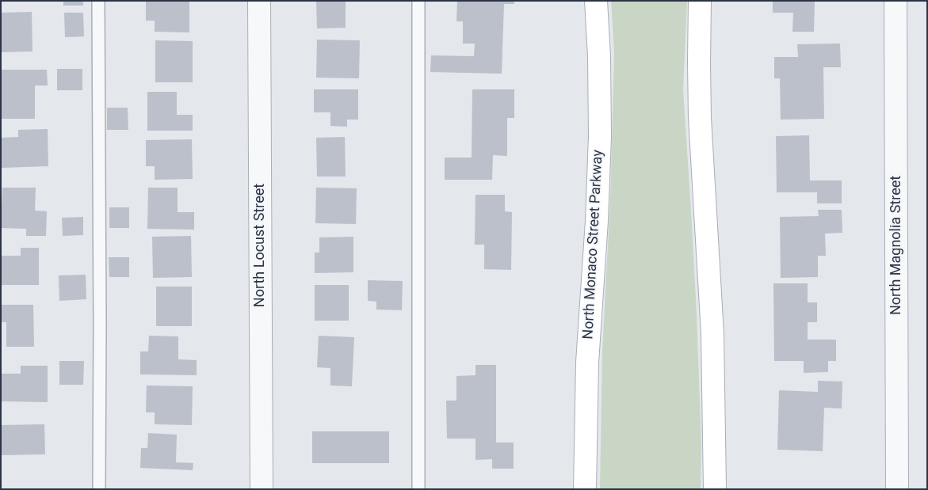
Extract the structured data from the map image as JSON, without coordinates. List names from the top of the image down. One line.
{"streets":{"main road":["North Monaco Street Parkway"],"street":["North Locust Street","North Magnolia Street"]}}
